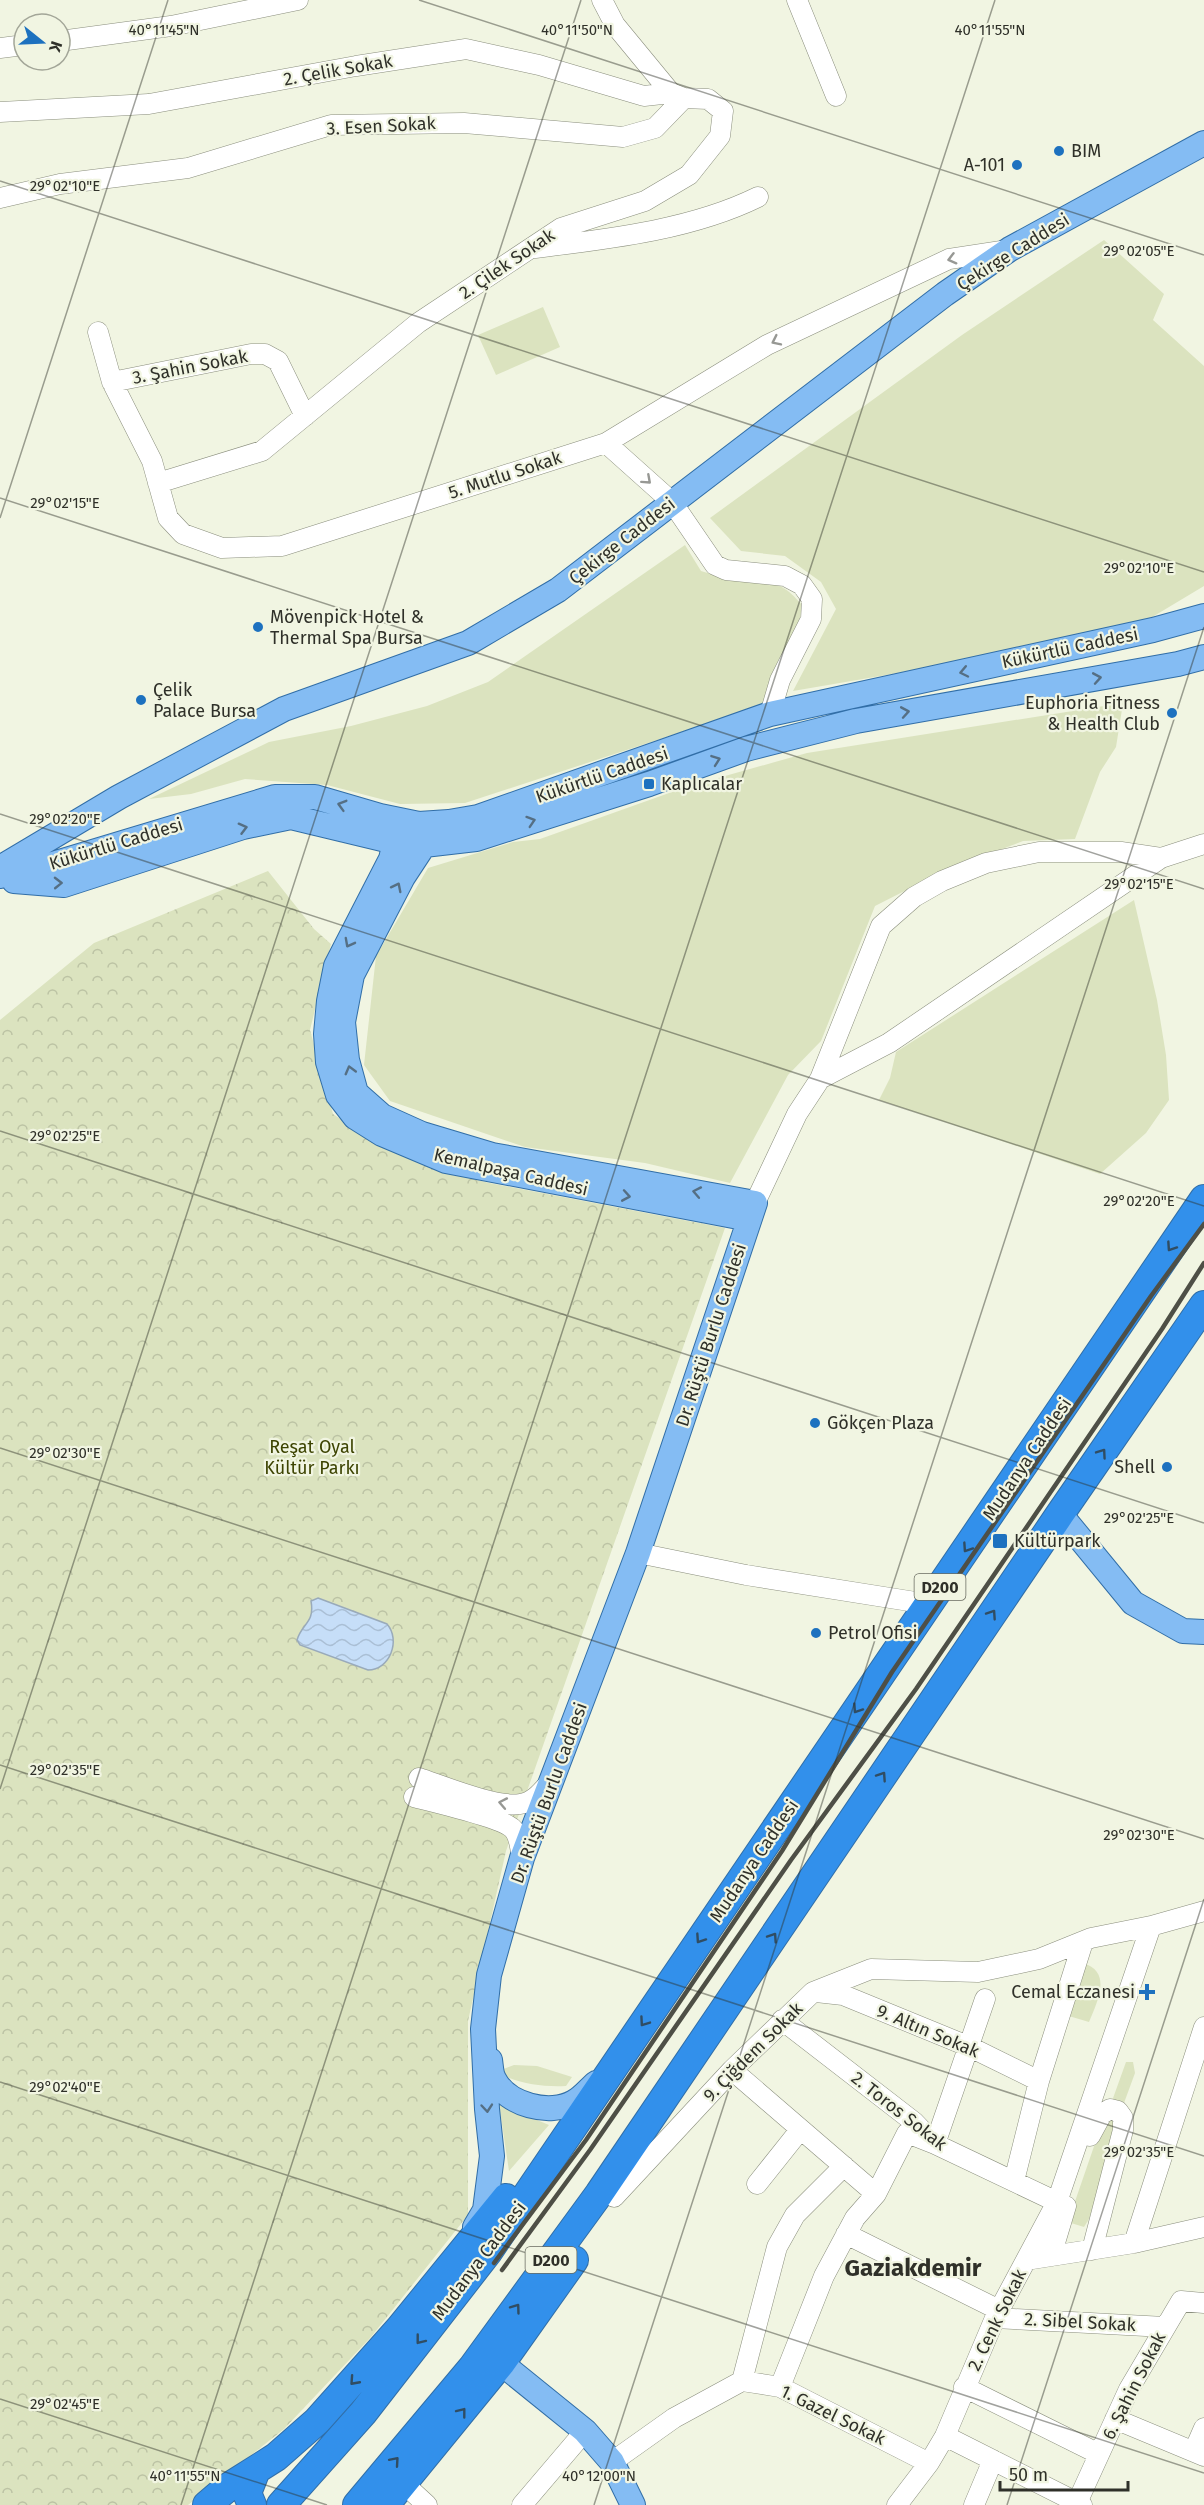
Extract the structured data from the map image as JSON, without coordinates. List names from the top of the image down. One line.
{"streets":{"highway":["Mudanya Caddesi","D200"],"main road":["Çekirge Caddesi","Kükürtlü Caddesi","Kemalpaşa Caddesi","Dr. Rüştü Burlu Caddesi"],"street":["2. Çelik Sokak","3. Esen Sokak","2. Çilek Sokak","3. Şahin Sokak","5. Mutlu Sokak","9. Altın Sokak","9. Çiğdem Sokak","2. Toros Sokak","2. Cenk Sokak","2. Sibel Sokak","6. Şahin Sokak","1. Gazel Sokak"]},"crossings":[["2. Çelik Sokak","3. Esen Sokak"],["2. Çelik Sokak","2. Çilek Sokak"],["3. Esen Sokak","2. Çilek Sokak"],["Çekirge Caddesi","5. Mutlu Sokak"],["2. Çilek Sokak","3. Şahin Sokak"],["2. Çilek Sokak","5. Mutlu Sokak"],["3. Şahin Sokak","5. Mutlu Sokak"],["Kükürtlü Caddesi","Kemalpaşa Caddesi"],["Kemalpaşa Caddesi","Dr. Rüştü Burlu Caddesi"],["9. Altın Sokak","9. Çiğdem Sokak"],["9. Çiğdem Sokak","2. Toros Sokak"],["2. Cenk Sokak","2. Sibel Sokak"],["2. Cenk Sokak","1. Gazel Sokak"],["2. Sibel Sokak","6. Şahin Sokak"]],"districts":["Gaziakdemir"],"parks":["Reşat Oyal Kültür Parkı"],"places":{"other":["BIM","A-101","Mövenpick Hotel & Thermal Spa Bursa","Çelik Palace Bursa","Euphoria Fitness & Health Club","Gökçen Plaza","Shell","Petrol Ofisi"],"transit":["Kaplıcalar","Kültürpark"],"health":["Cemal Eczanesi"]},"scale_bar":"50 m","north":"right","coordinates":["40°11'45\"N","40°11'50\"N","40°11'55\"N","29°02'10\"E","29°02'05\"E","29°02'15\"E","29°02'20\"E","29°02'25\"E","29°02'30\"E","29°02'35\"E","29°02'40\"E","29°02'45\"E","40°12'00\"N"]}
